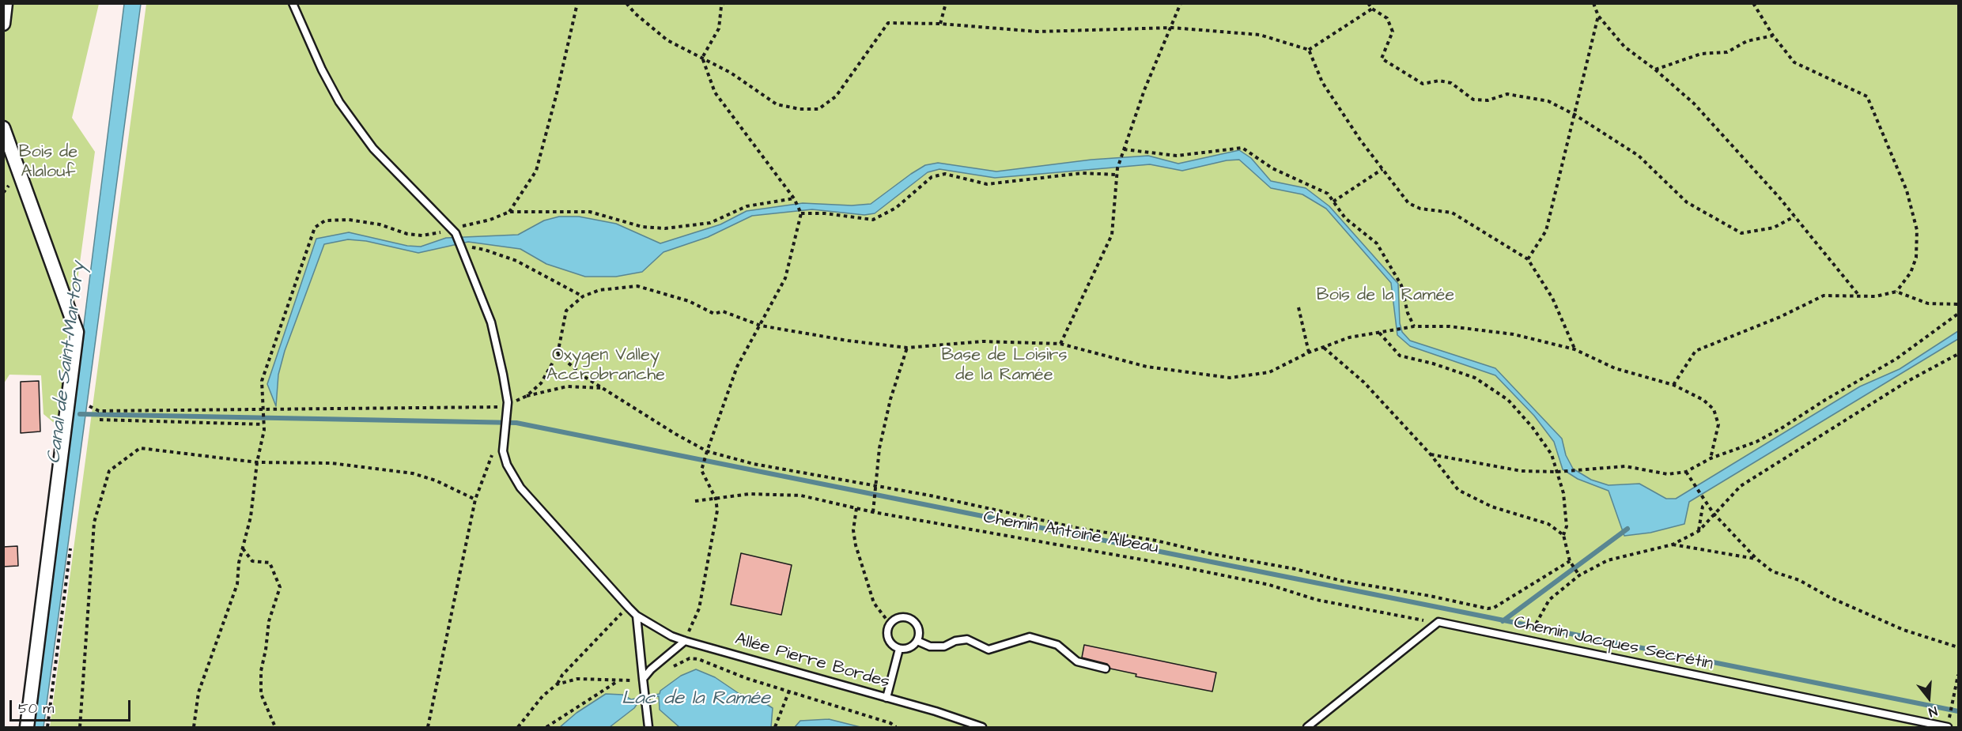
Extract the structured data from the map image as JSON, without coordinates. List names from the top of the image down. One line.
{"streets":{"lane":["Chemin Jacques Secrétin","Allée Pierre Bordes"],"path":["Chemin Antoine Albeau"]},"crossings":[["Chemin Antoine Albeau","Chemin Jacques Secrétin"]],"water":["Canal de Saint-Martory","Lac de la Ramée"],"parks":["Bois de Alalouf","Bois de la Ramée","Oxygen Valley Accrobranche","Base de Loisirs de la Ramée"],"scale_bar":"50 m","north":"bottom"}
